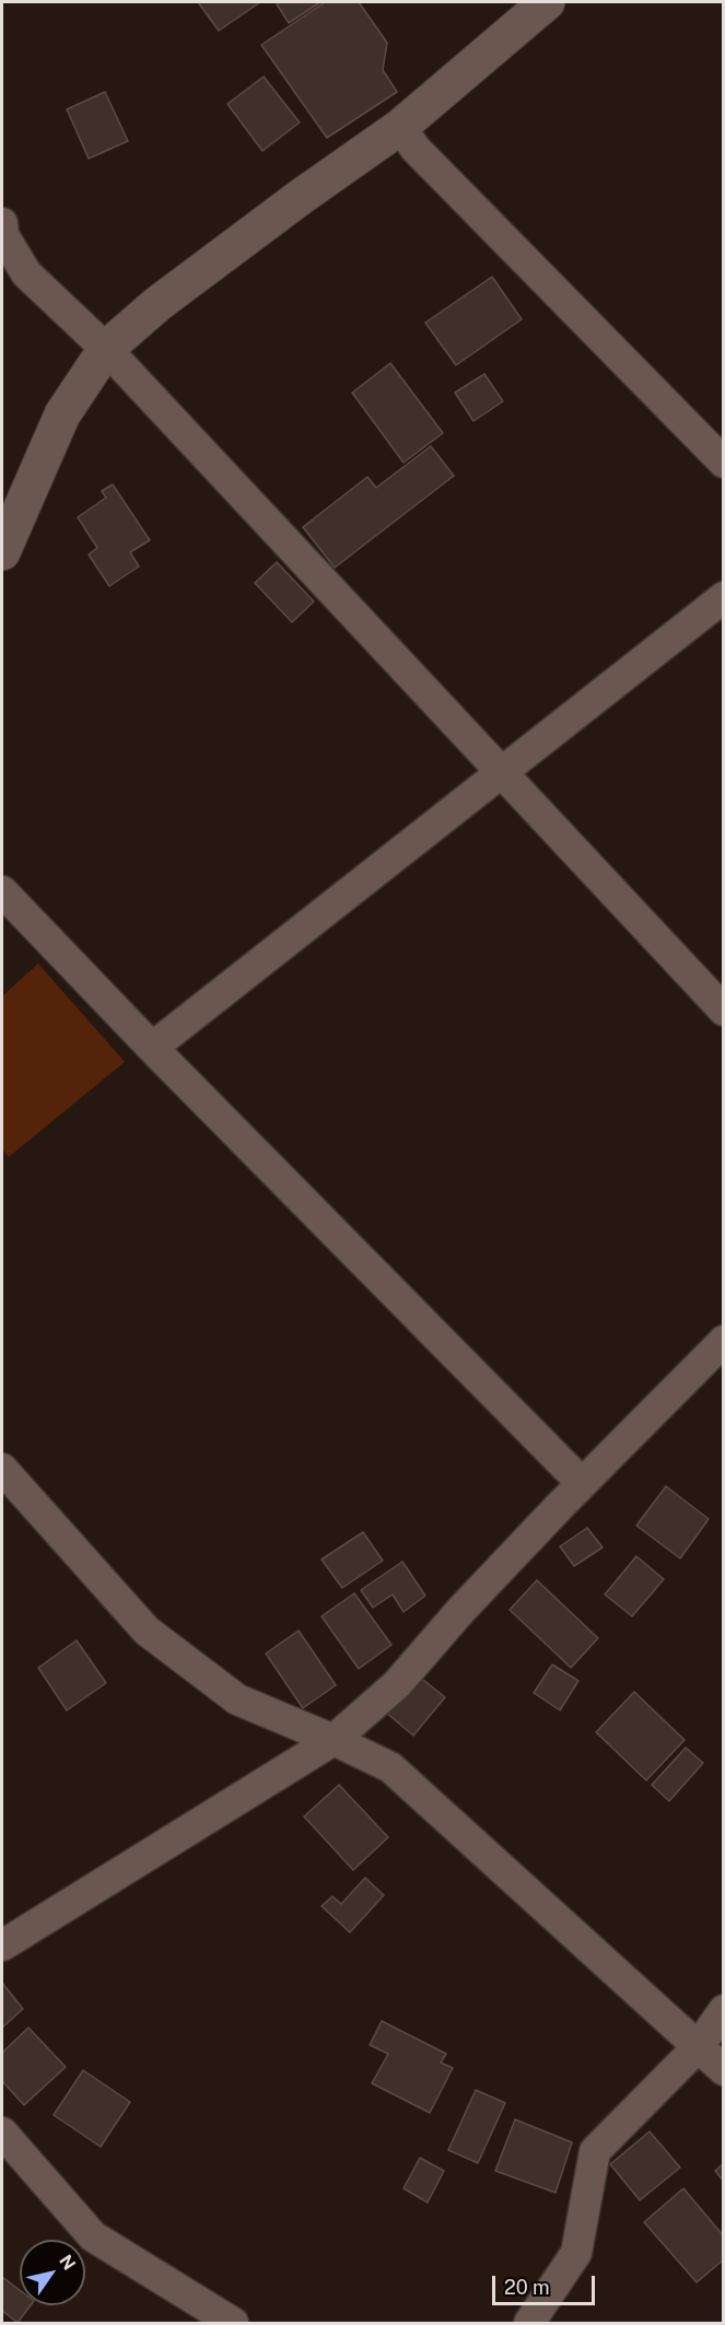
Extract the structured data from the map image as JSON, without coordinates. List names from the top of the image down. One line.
{"scale_bar":"20 m","north":"top right"}
